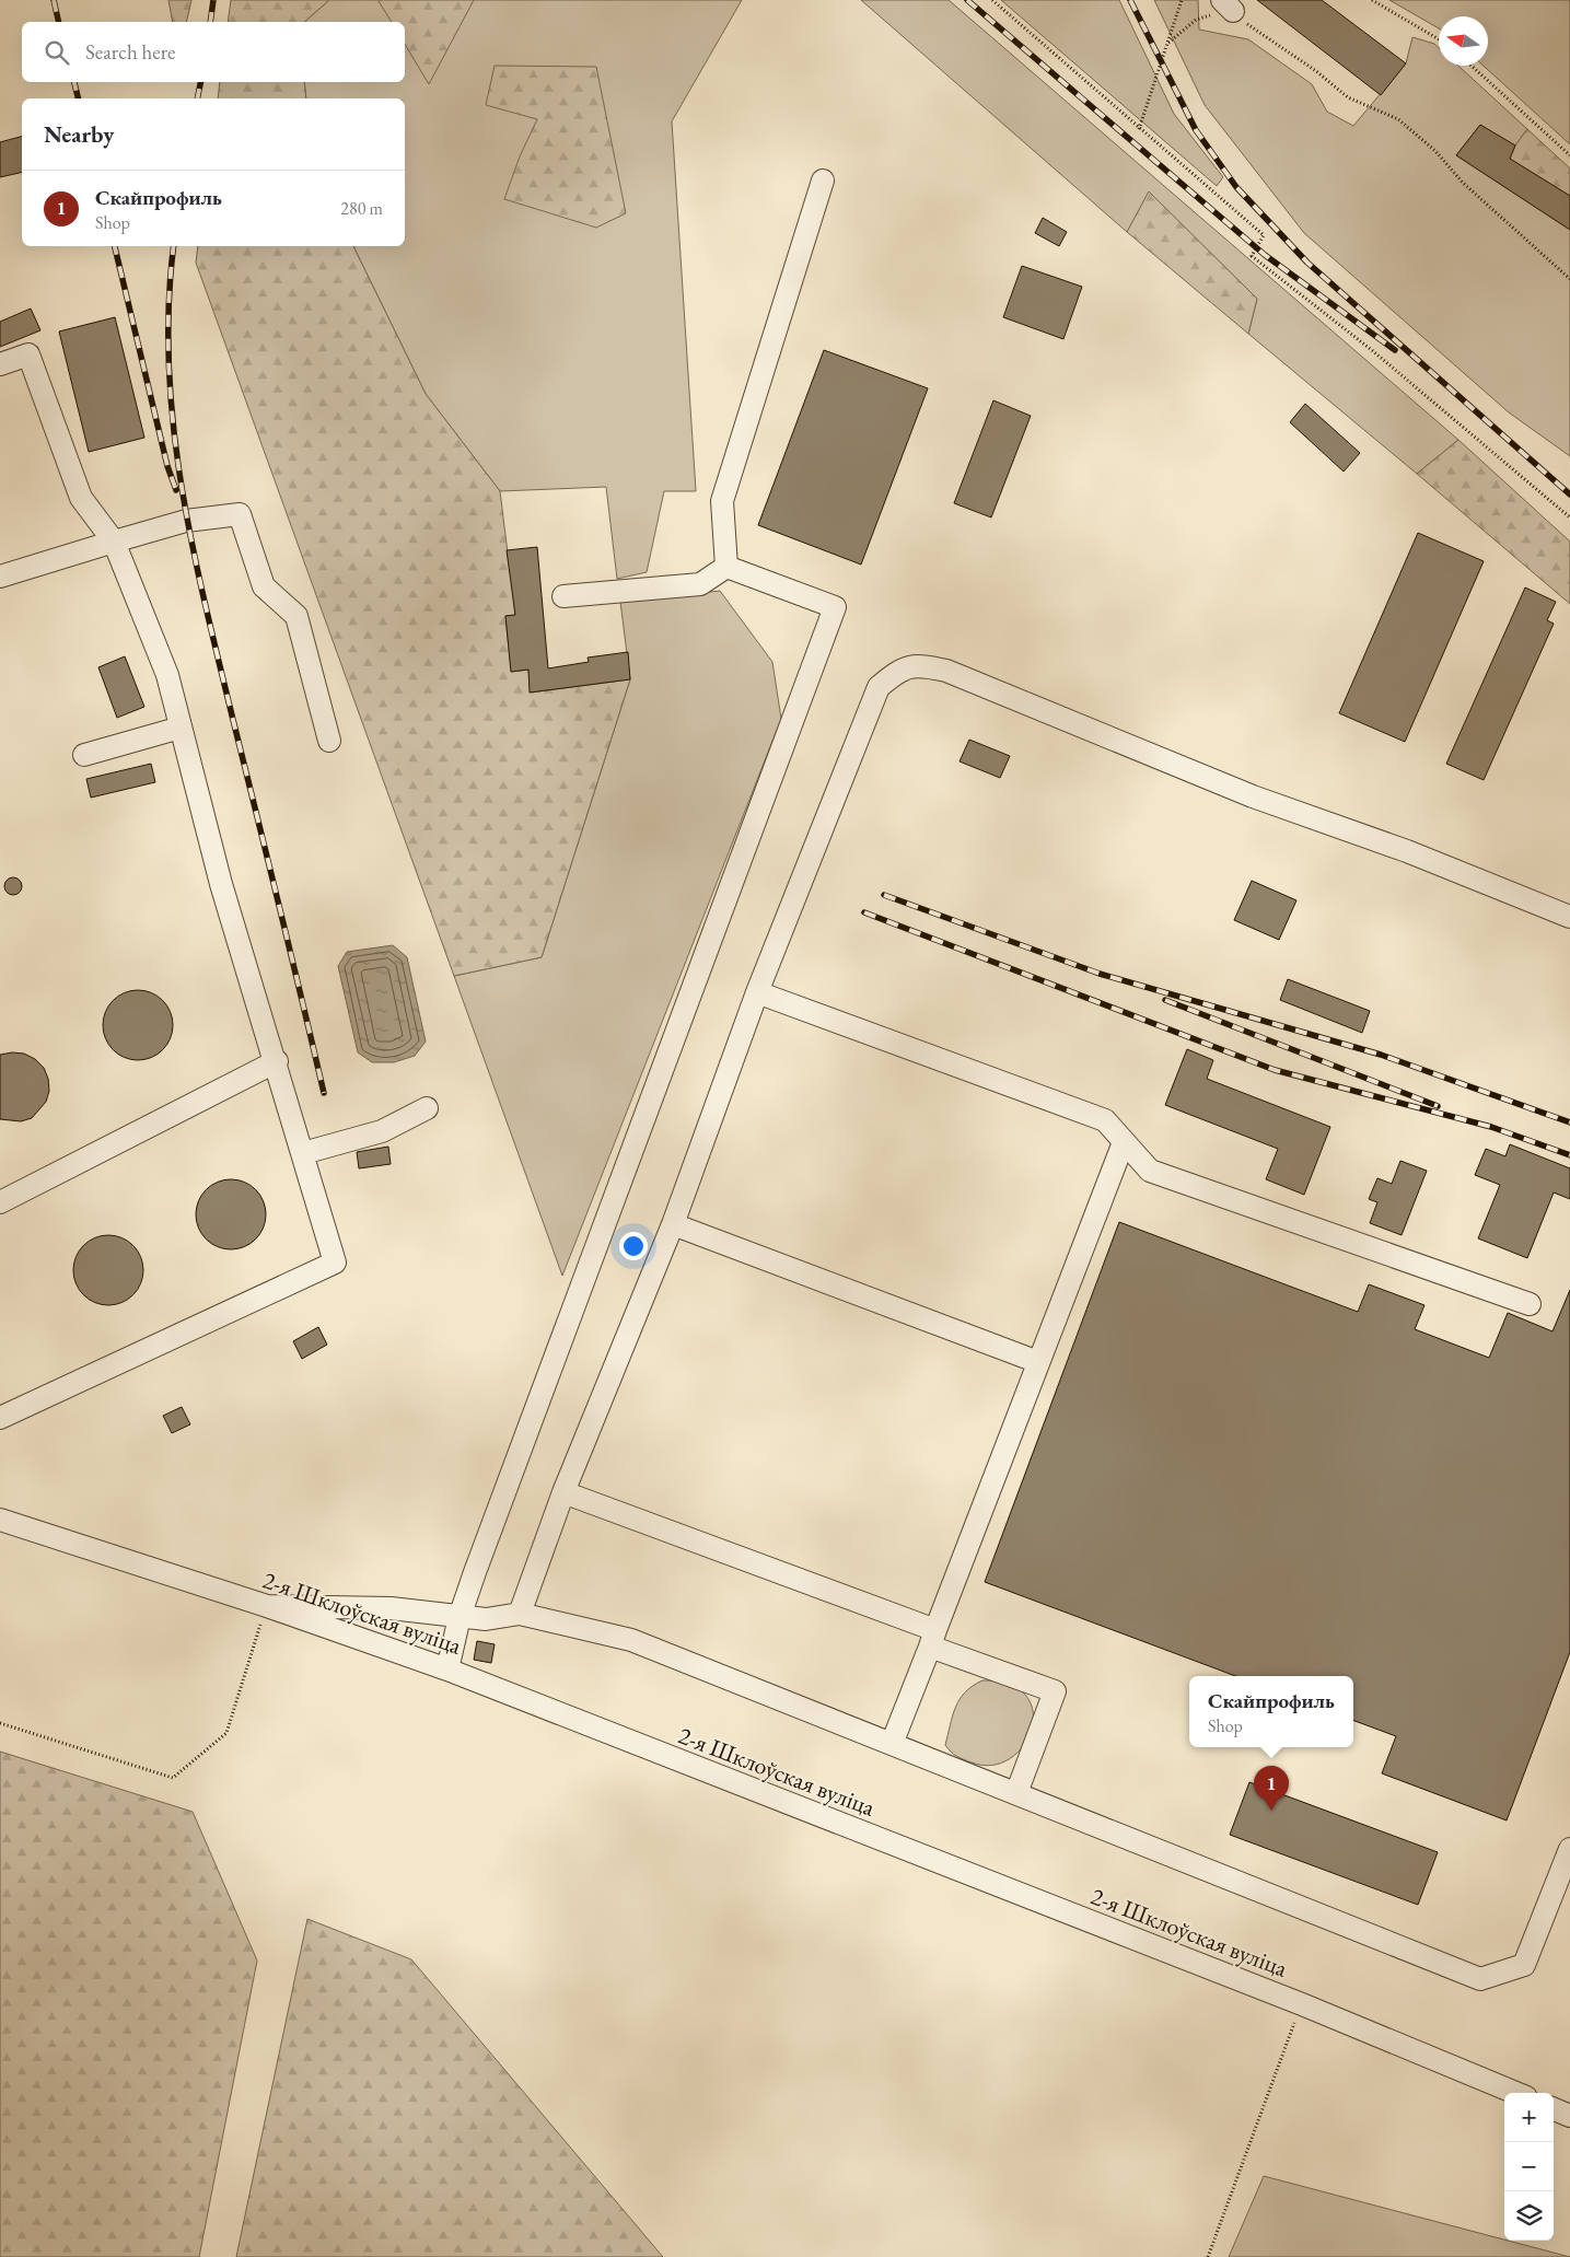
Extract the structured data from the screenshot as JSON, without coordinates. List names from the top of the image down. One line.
{"streets":{"street":["2-я Шклоўская вуліца"]},"north":"left","page":{"search":"Search here","heading":"Nearby","list":[{"mark":"1","name":"Скайпрофиль","note":"Shop","value":"280 m"}],"popup":["Скайпрофиль","Shop"],"pins":"1","map_buttons":["+","−"]}}
